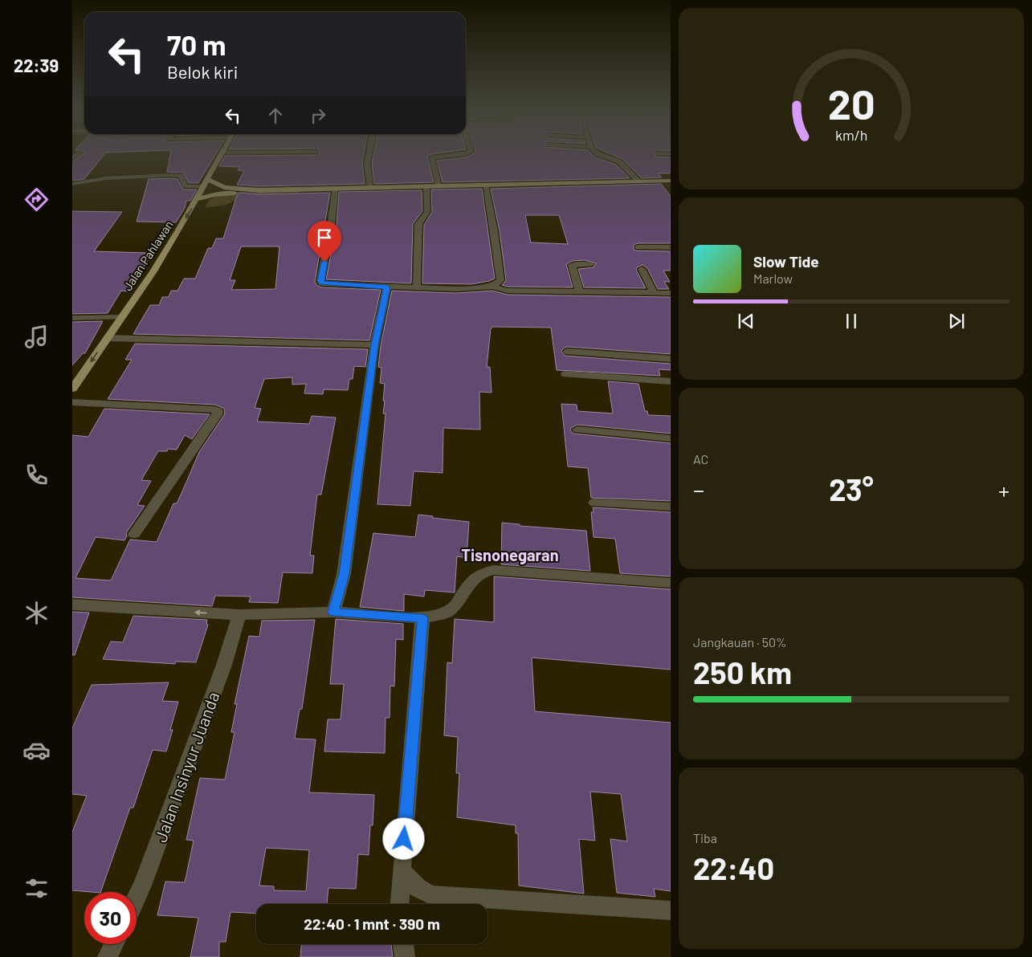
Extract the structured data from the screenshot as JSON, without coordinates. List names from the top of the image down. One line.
{"streets":{"main road":["Jalan Pahlawan"],"street":["Jalan Insinyur Juanda"]},"one_way":["Jalan Pahlawan"],"districts":["Tisnonegaran"],"page":{"tabs":"22:39","turn":["70 m","Belok kiri"],"song":["Slow Tide","Marlow"],"tile":["AC",["Jangkauan · 50%","250 km"],["Tiba","22:40"]],"heat":["−","23°","+"],"limit":"30","trip":"22:40 · 1 mnt · 390 m","gauge":["20","km/h"]}}
